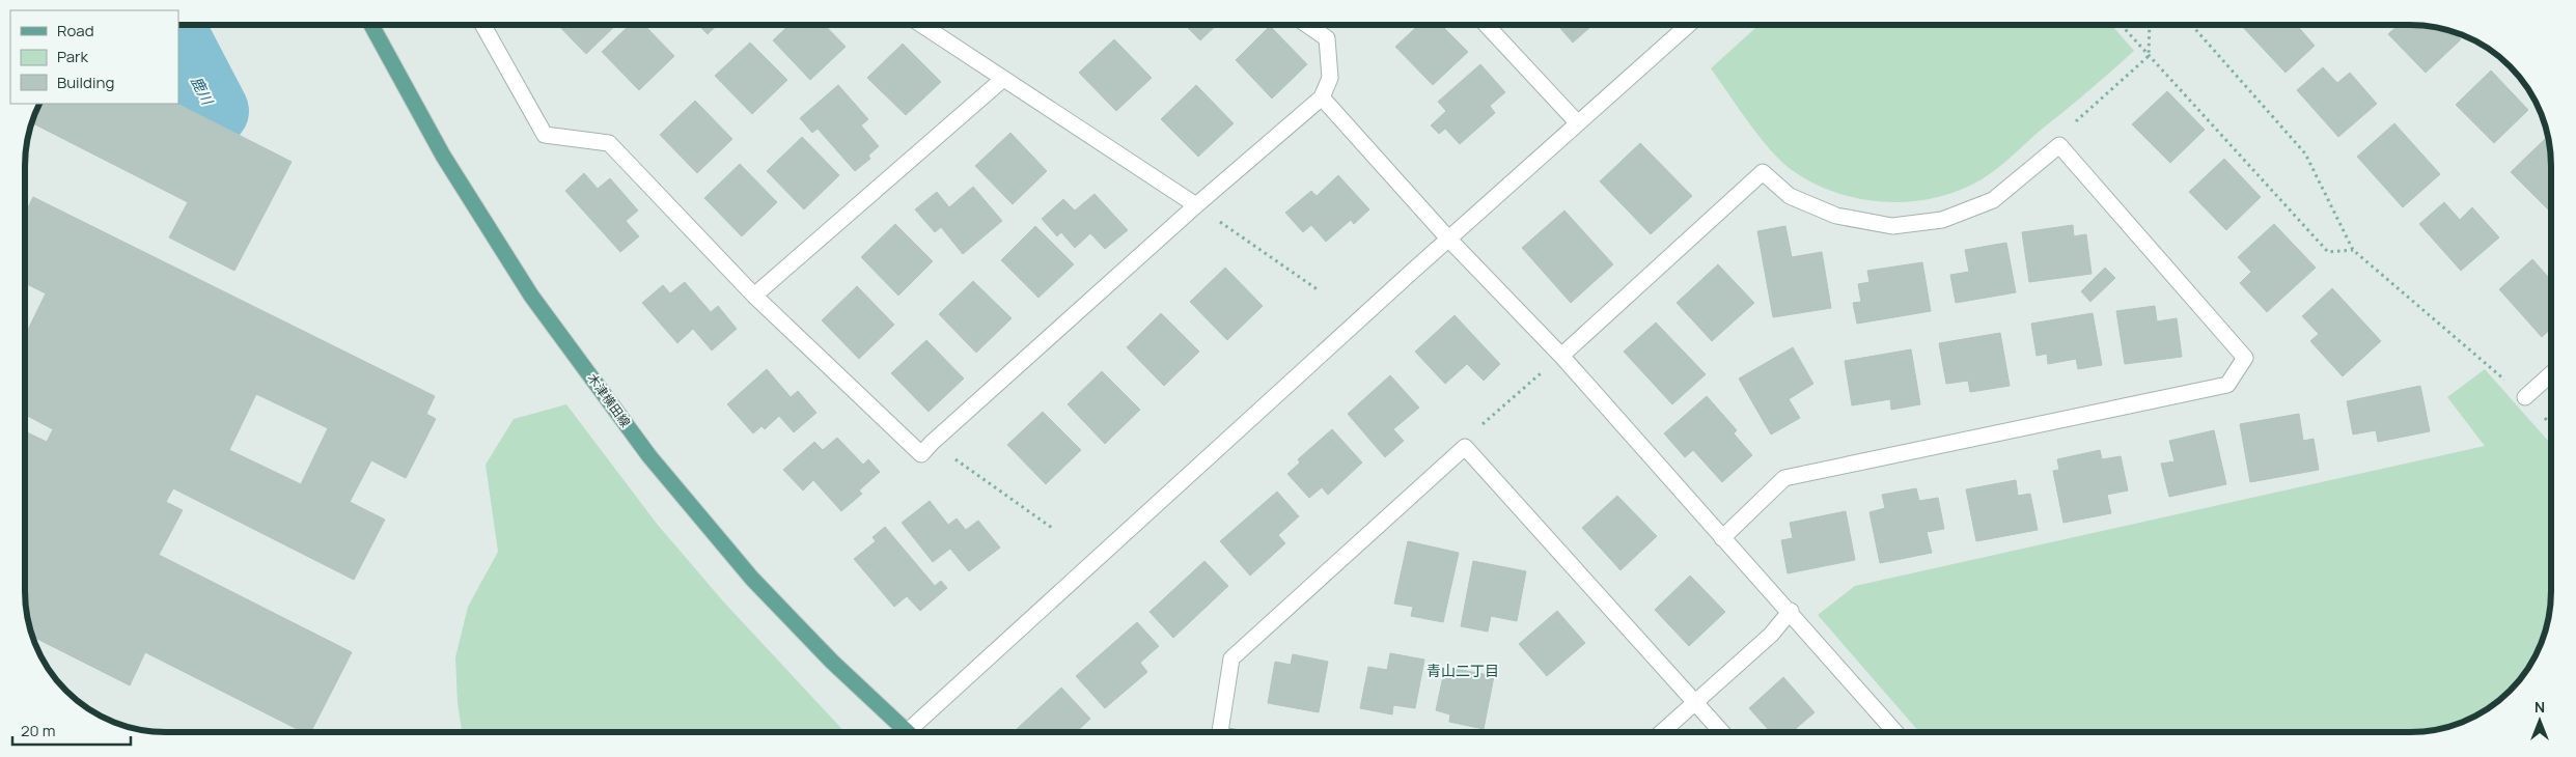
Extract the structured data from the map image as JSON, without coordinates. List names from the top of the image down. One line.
{"streets":{"main road":["木津横田線"]},"districts":["青山二丁目"],"water":["鹿川"],"legend":["Road","Park","Building"],"scale_bar":"20 m","north":"top"}
